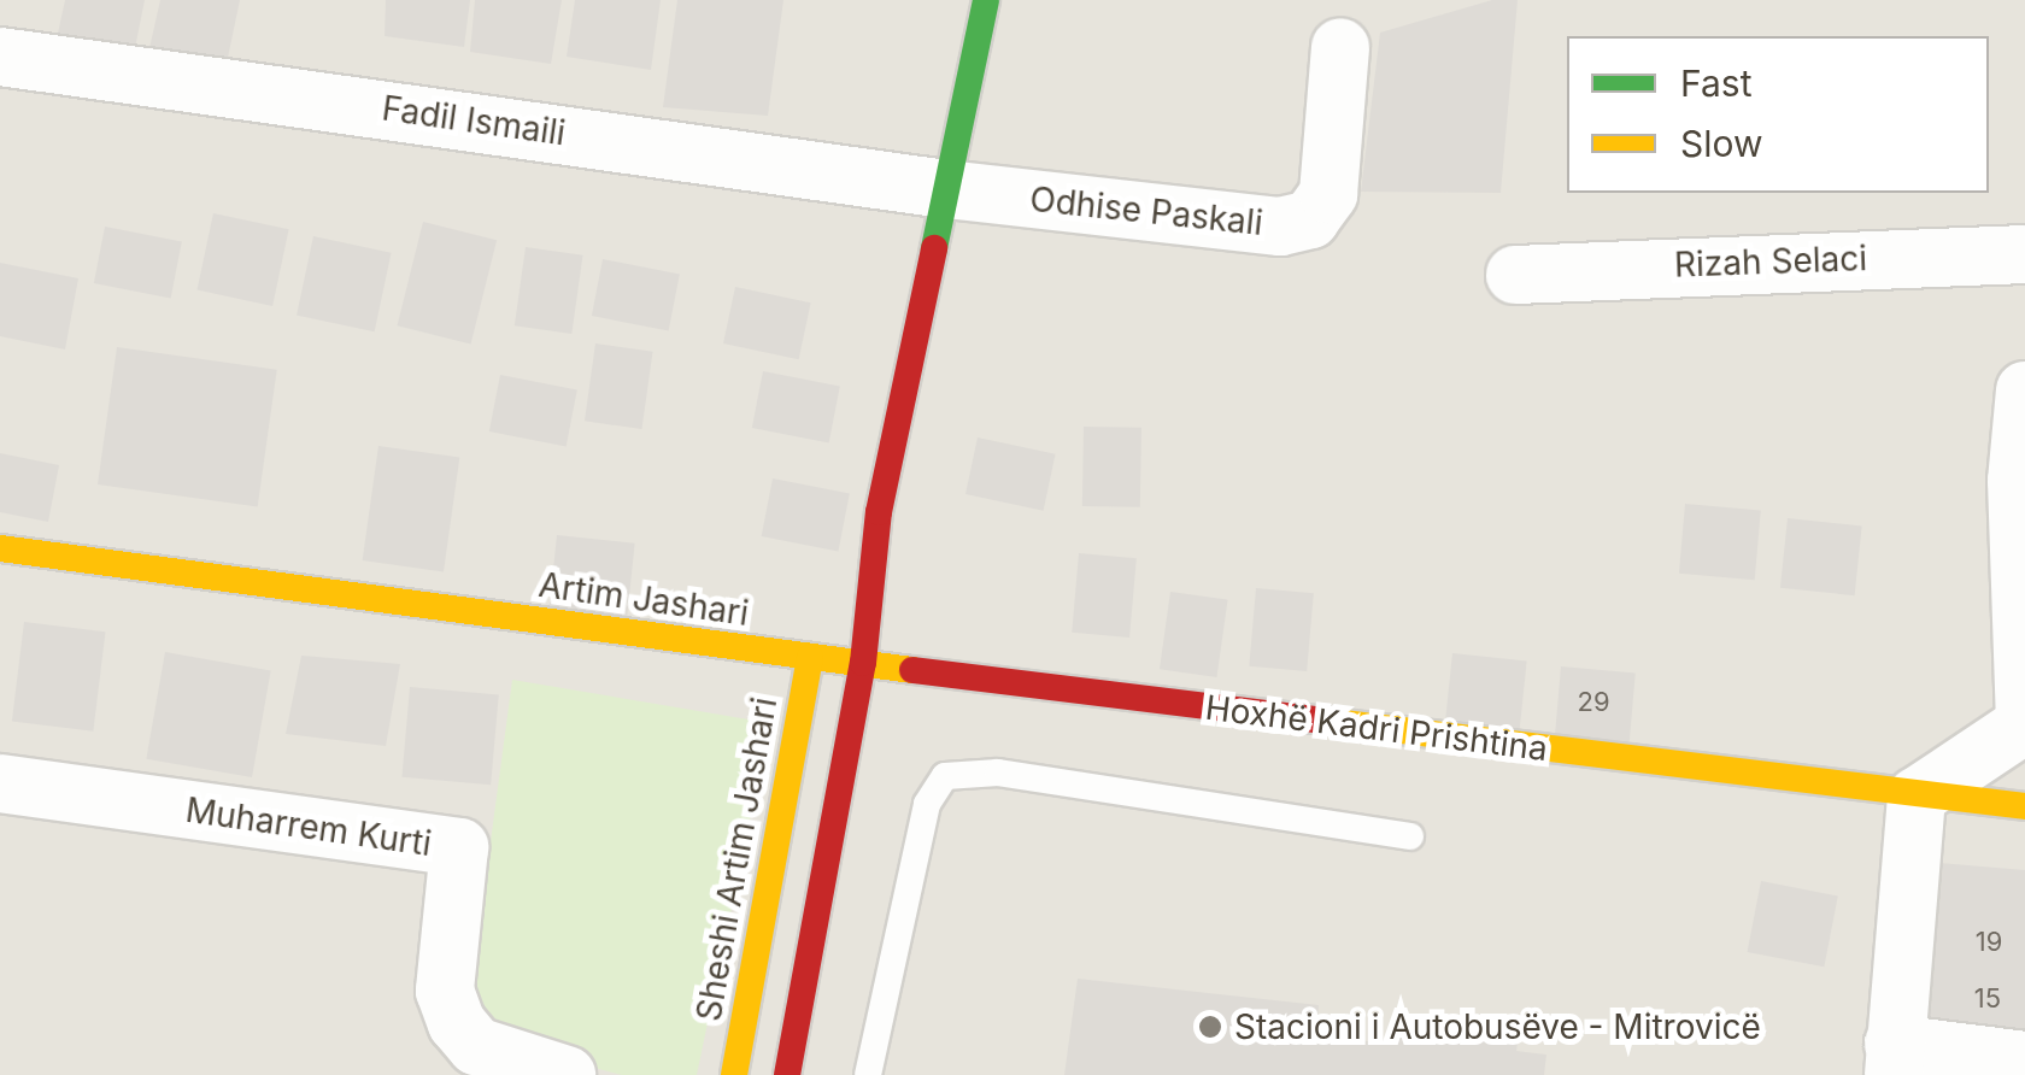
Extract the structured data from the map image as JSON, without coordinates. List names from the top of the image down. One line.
{"streets":{"street":["Fadil Ismaili","Odhise Paskali","Rizah Selaci","Artim Jashari","Hoxhë Kadri Prishtina","Muharrem Kurti","Sheshi Artim Jashari"]},"crossings":[["Fadil Ismaili","Odhise Paskali"],["Artim Jashari","Hoxhë Kadri Prishtina"],["Artim Jashari","Sheshi Artim Jashari"]],"places":["Stacioni i Autobusëve - Mitrovicë"],"house_numbers":["29","19","15"],"legend":["Fast","Slow"]}
